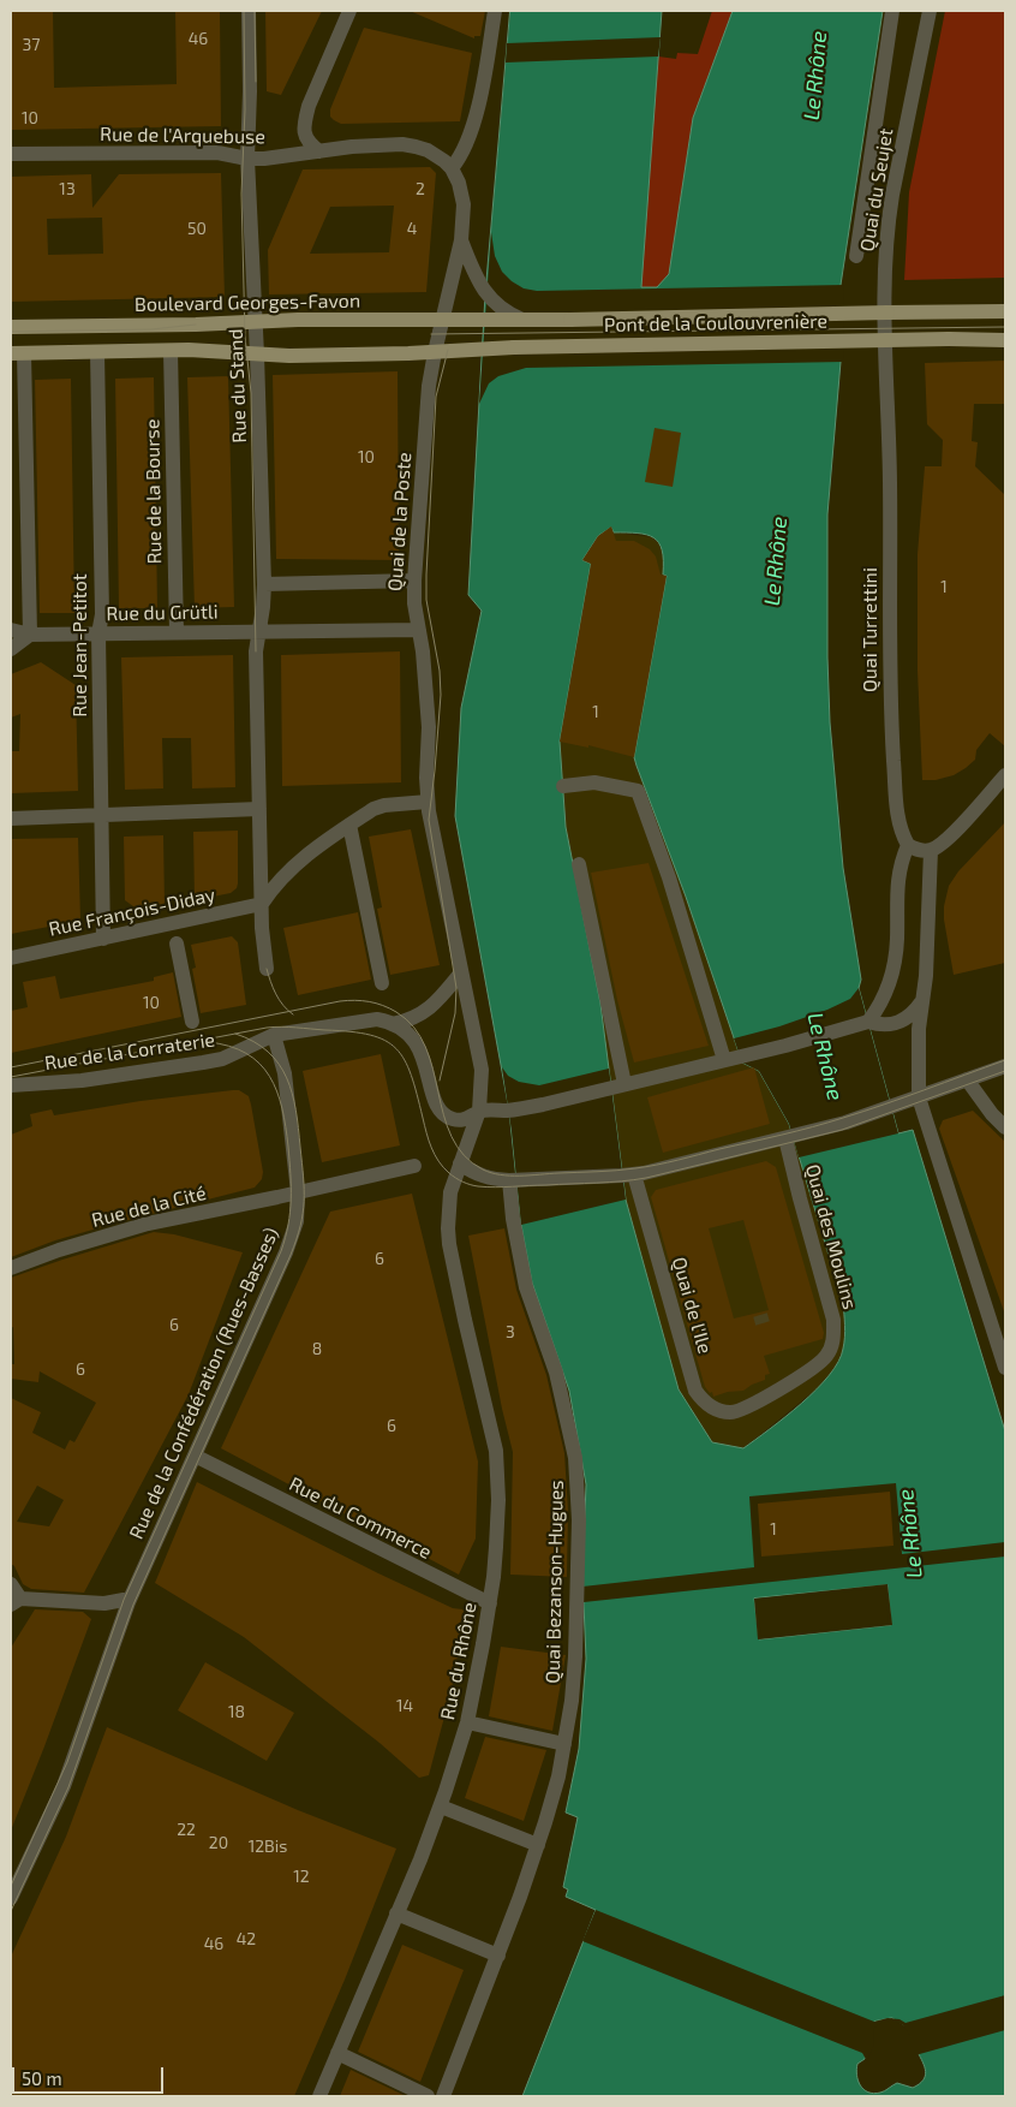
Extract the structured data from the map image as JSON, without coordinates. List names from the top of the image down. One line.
{"streets":{"main road":["Boulevard Georges-Favon","Pont de la Coulouvrenière"],"street":["Rue de l'Arquebuse","Quai du Seujet","Rue du Stand","Rue de la Bourse","Quai de la Poste","Rue du Grütli","Quai Turrettini","Rue Jean-Petitot","Rue François-Diday","Rue de la Corraterie","Rue de la Cité","Quai des Moulins","Quai de l'Ile","Rue de la Confédération (Rues-Basses)","Rue du Commerce","Quai Bezanson-Hugues","Rue du Rhône"]},"crossings":[["Rue de l'Arquebuse","Rue du Stand"],["Rue de l'Arquebuse","Quai de la Poste"],["Quai du Seujet","Quai Turrettini"],["Boulevard Georges-Favon","Pont de la Coulouvrenière"],["Boulevard Georges-Favon","Rue du Stand"],["Boulevard Georges-Favon","Quai de la Poste"],["Pont de la Coulouvrenière","Quai de la Poste"],["Rue du Stand","Rue du Grütli"],["Rue du Stand","Rue François-Diday"],["Rue de la Bourse","Rue du Grütli"],["Quai de la Poste","Rue du Grütli"],["Quai de la Poste","Rue du Rhône"],["Rue du Grütli","Rue Jean-Petitot"],["Rue Jean-Petitot","Rue François-Diday"],["Rue de la Corraterie","Rue de la Confédération (Rues-Basses)"],["Rue de la Cité","Rue de la Confédération (Rues-Basses)"],["Quai des Moulins","Quai de l'Ile"],["Rue de la Confédération (Rues-Basses)","Rue du Commerce"],["Rue du Commerce","Rue du Rhône"]],"water":["Le Rhône"],"house_numbers":["46","37","10","13","2","50","4","10","1","1","10","6","6","3","8","6","6","1","14","18","22","20","12Bis","12","42","46"],"scale_bar":"50 m"}
